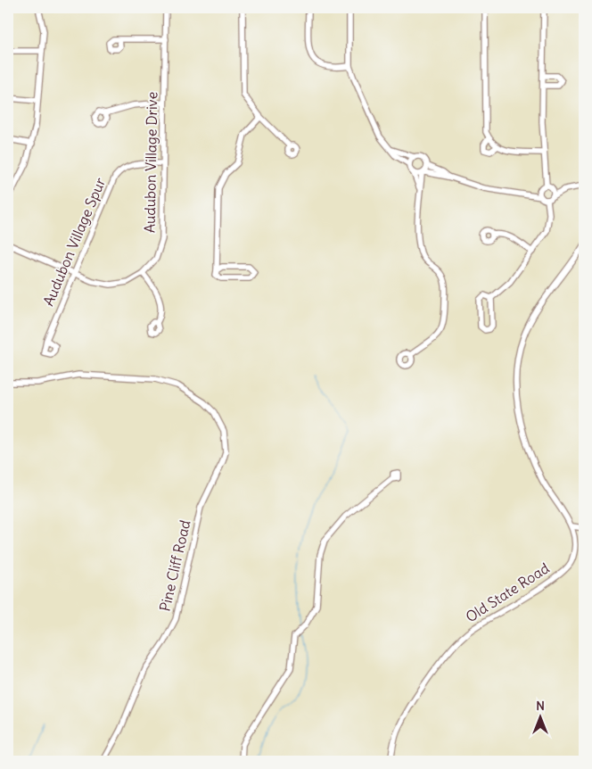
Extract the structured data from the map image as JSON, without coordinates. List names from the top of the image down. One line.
{"streets":{"street":["Audubon Village Drive","Audubon Village Spur","Pine Cliff Road","Old State Road"]},"crossings":[["Audubon Village Drive","Audubon Village Spur"]],"north":"top"}
